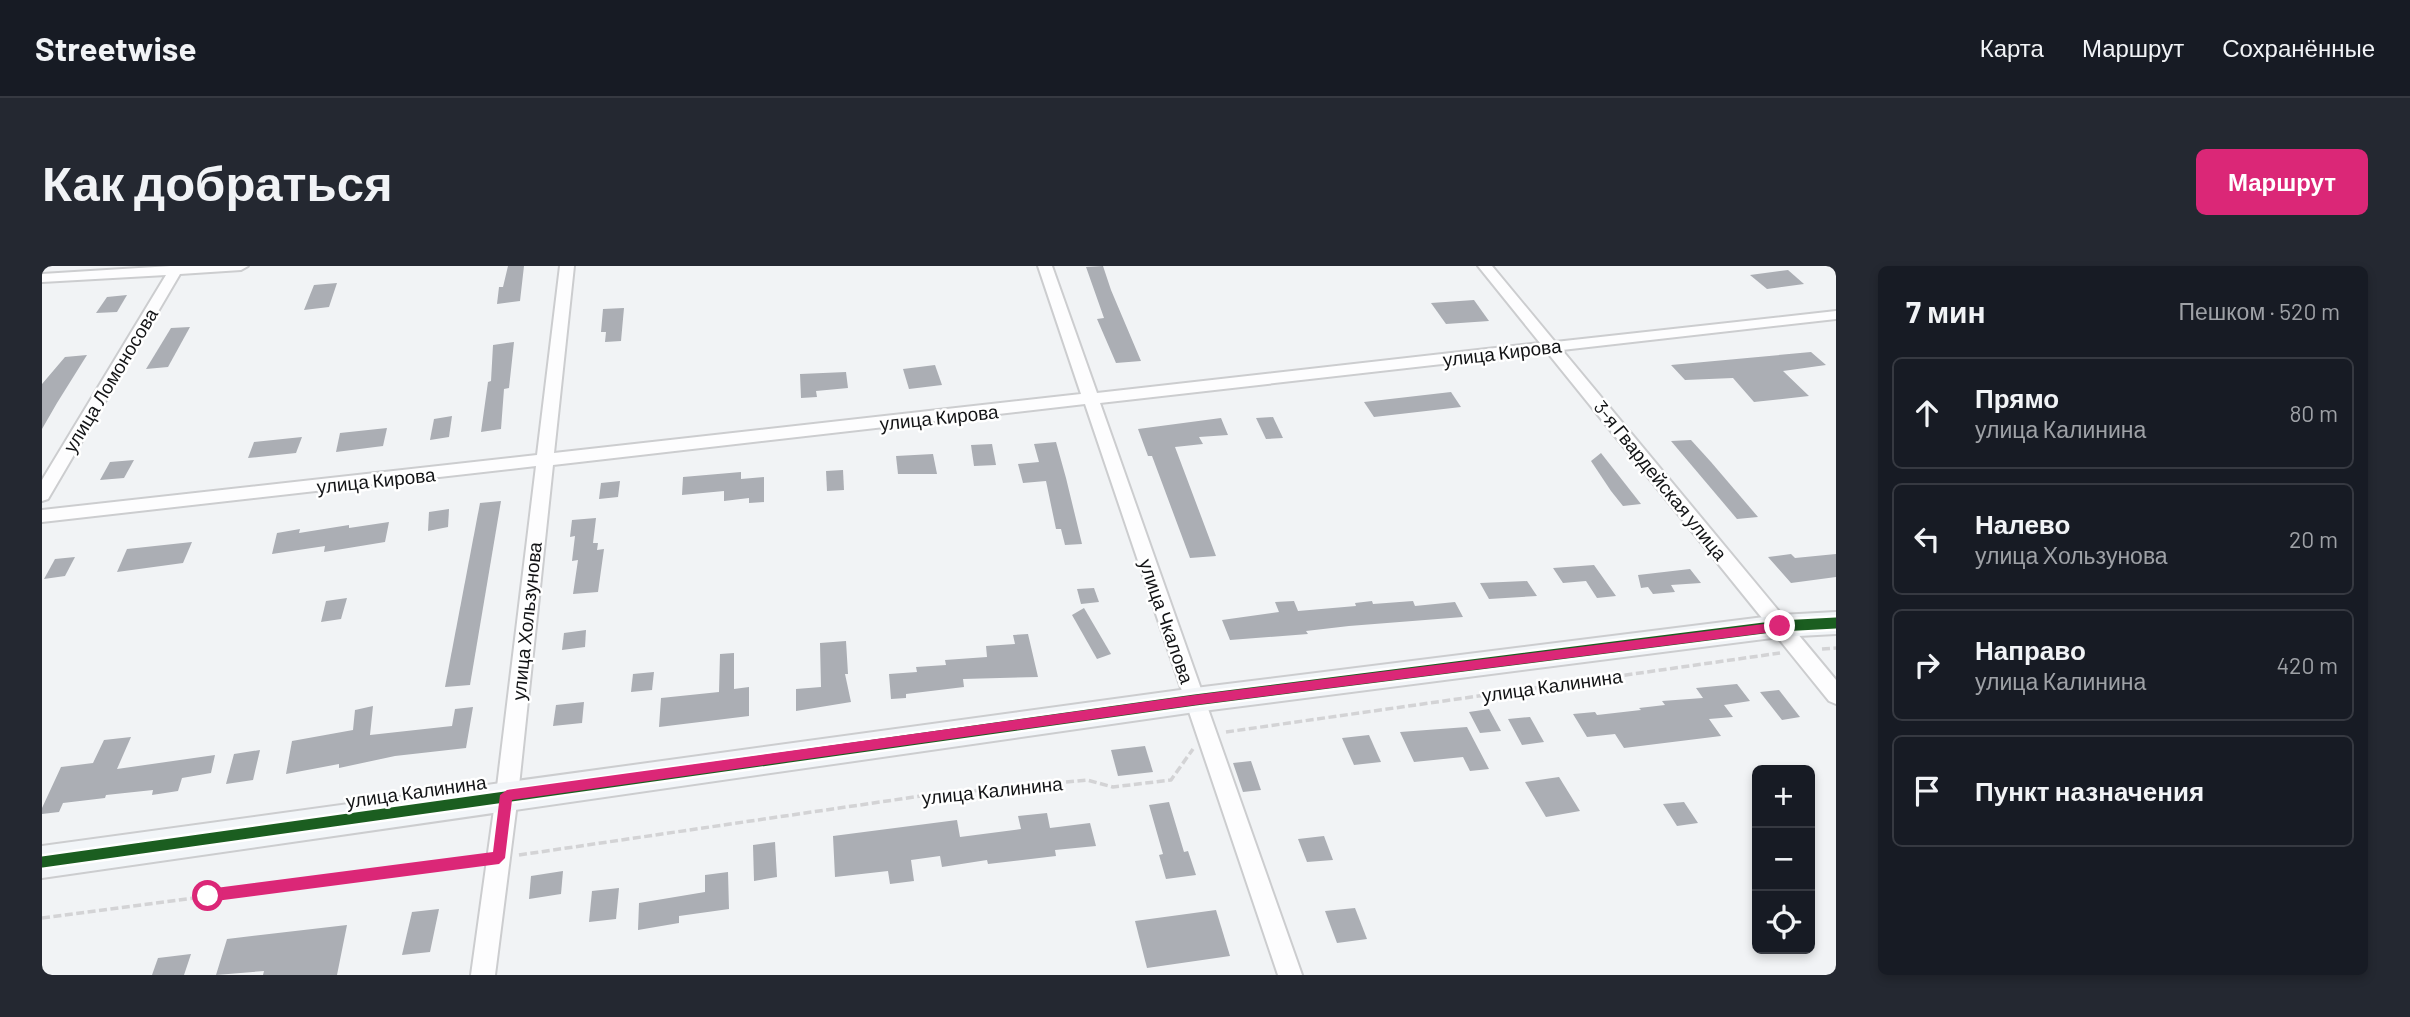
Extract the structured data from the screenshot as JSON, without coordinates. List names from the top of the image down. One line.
{"streets":{"street":["улица Кирова","улица Ломоносова","3-я Гвардейская улица","улица Хользунова","улица Чкалова","улица Калинина"]},"crossings":[["улица Кирова","3-я Гвардейская улица"],["улица Кирова","улица Хользунова"],["улица Кирова","улица Чкалова"],["3-я Гвардейская улица","улица Калинина"],["улица Хользунова","улица Калинина"],["улица Чкалова","улица Калинина"]],"page":{"header":"Streetwise","nav":["Карта","Маршрут","Сохранённые"],"buttons":"Маршрут","title":"Как добраться","heading":["7 мин","Пешком · 520 m"],"list":[["Прямо","улица Калинина","80 m"],["Налево","улица Хользунова","20 m"],["Направо","улица Калинина","420 m"],"Пункт назначения"],"map_buttons":["+","−"]}}
